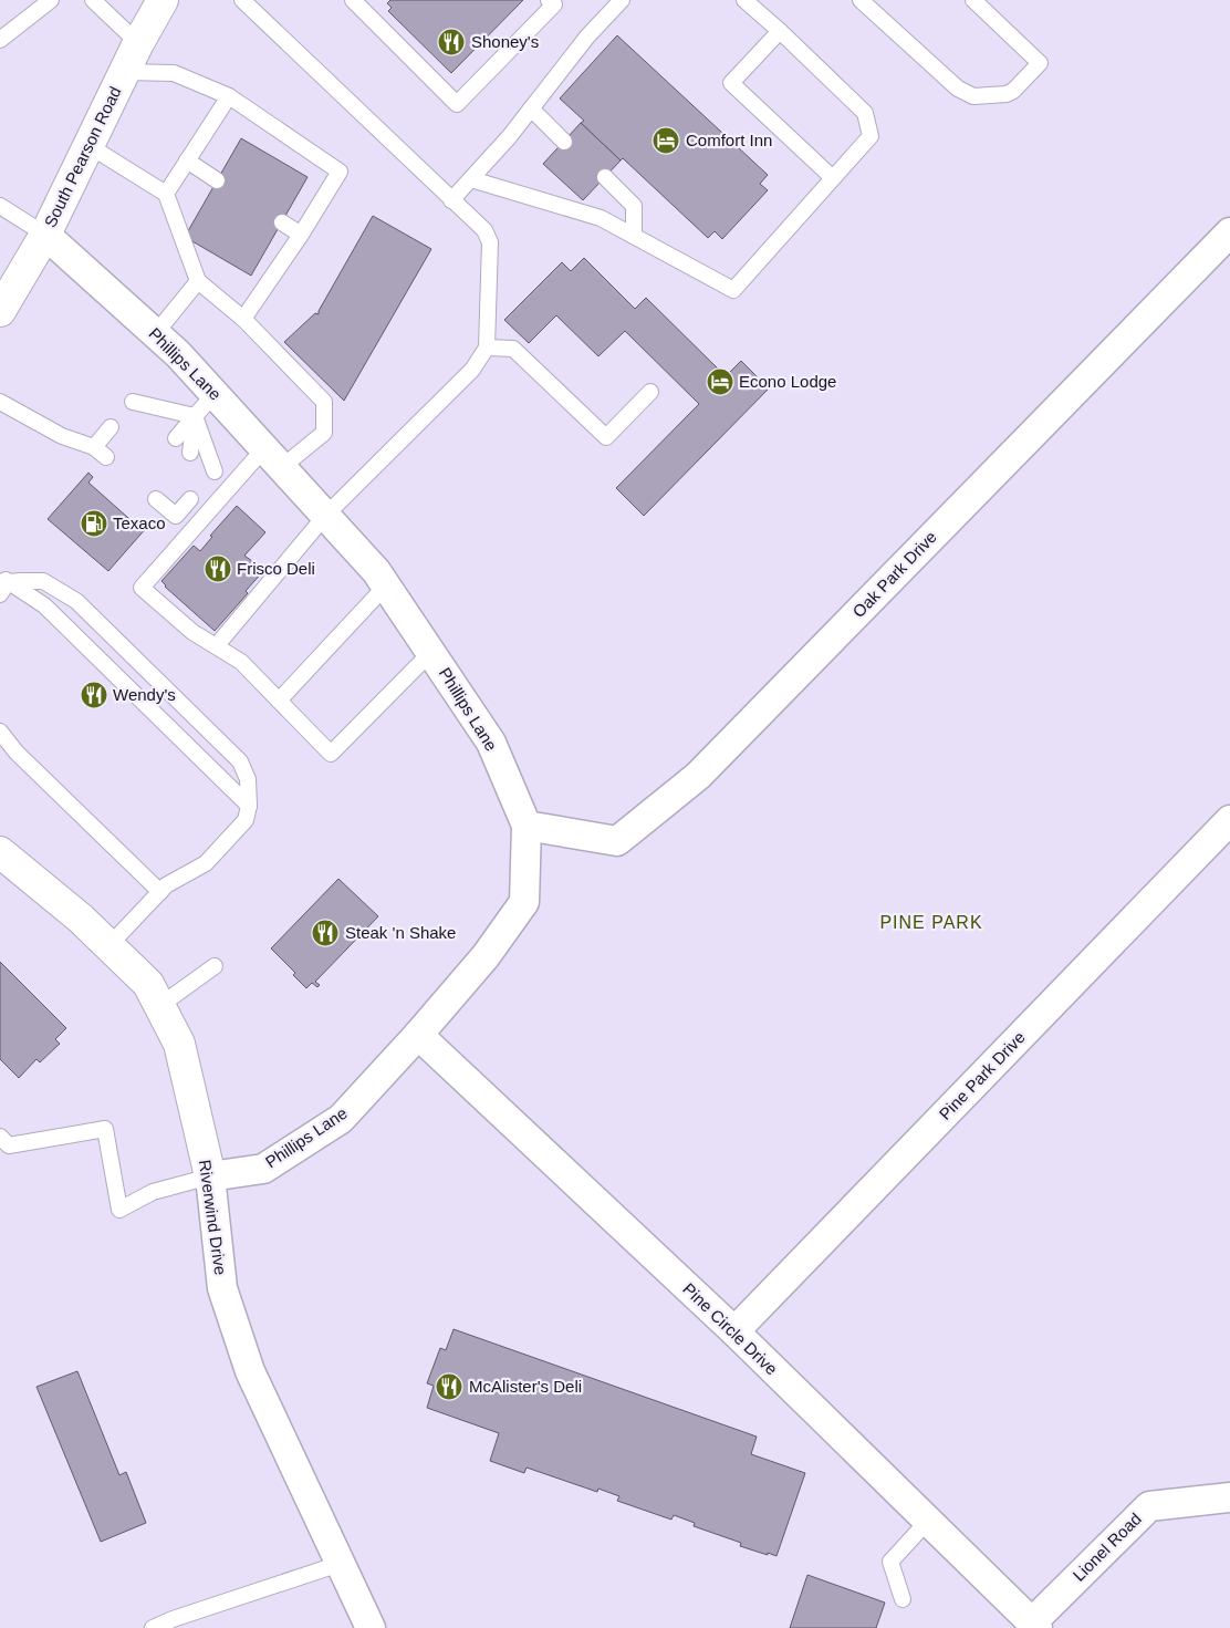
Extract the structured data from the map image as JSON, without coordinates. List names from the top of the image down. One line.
{"streets":{"street":["South Pearson Road","Phillips Lane","Oak Park Drive","Pine Park Drive","Riverwind Drive","Pine Circle Drive","Lionel Road"]},"crossings":[["South Pearson Road","Phillips Lane"],["Phillips Lane","Oak Park Drive"],["Phillips Lane","Riverwind Drive"],["Phillips Lane","Pine Circle Drive"],["Pine Park Drive","Pine Circle Drive"],["Pine Circle Drive","Lionel Road"]],"districts":["PINE PARK"],"places":{"restaurant":["Shoney's","Frisco Deli","Wendy's","Steak 'n Shake","McAlister's Deli"],"hotel":["Comfort Inn","Econo Lodge"],"fuel station":["Texaco"]}}
